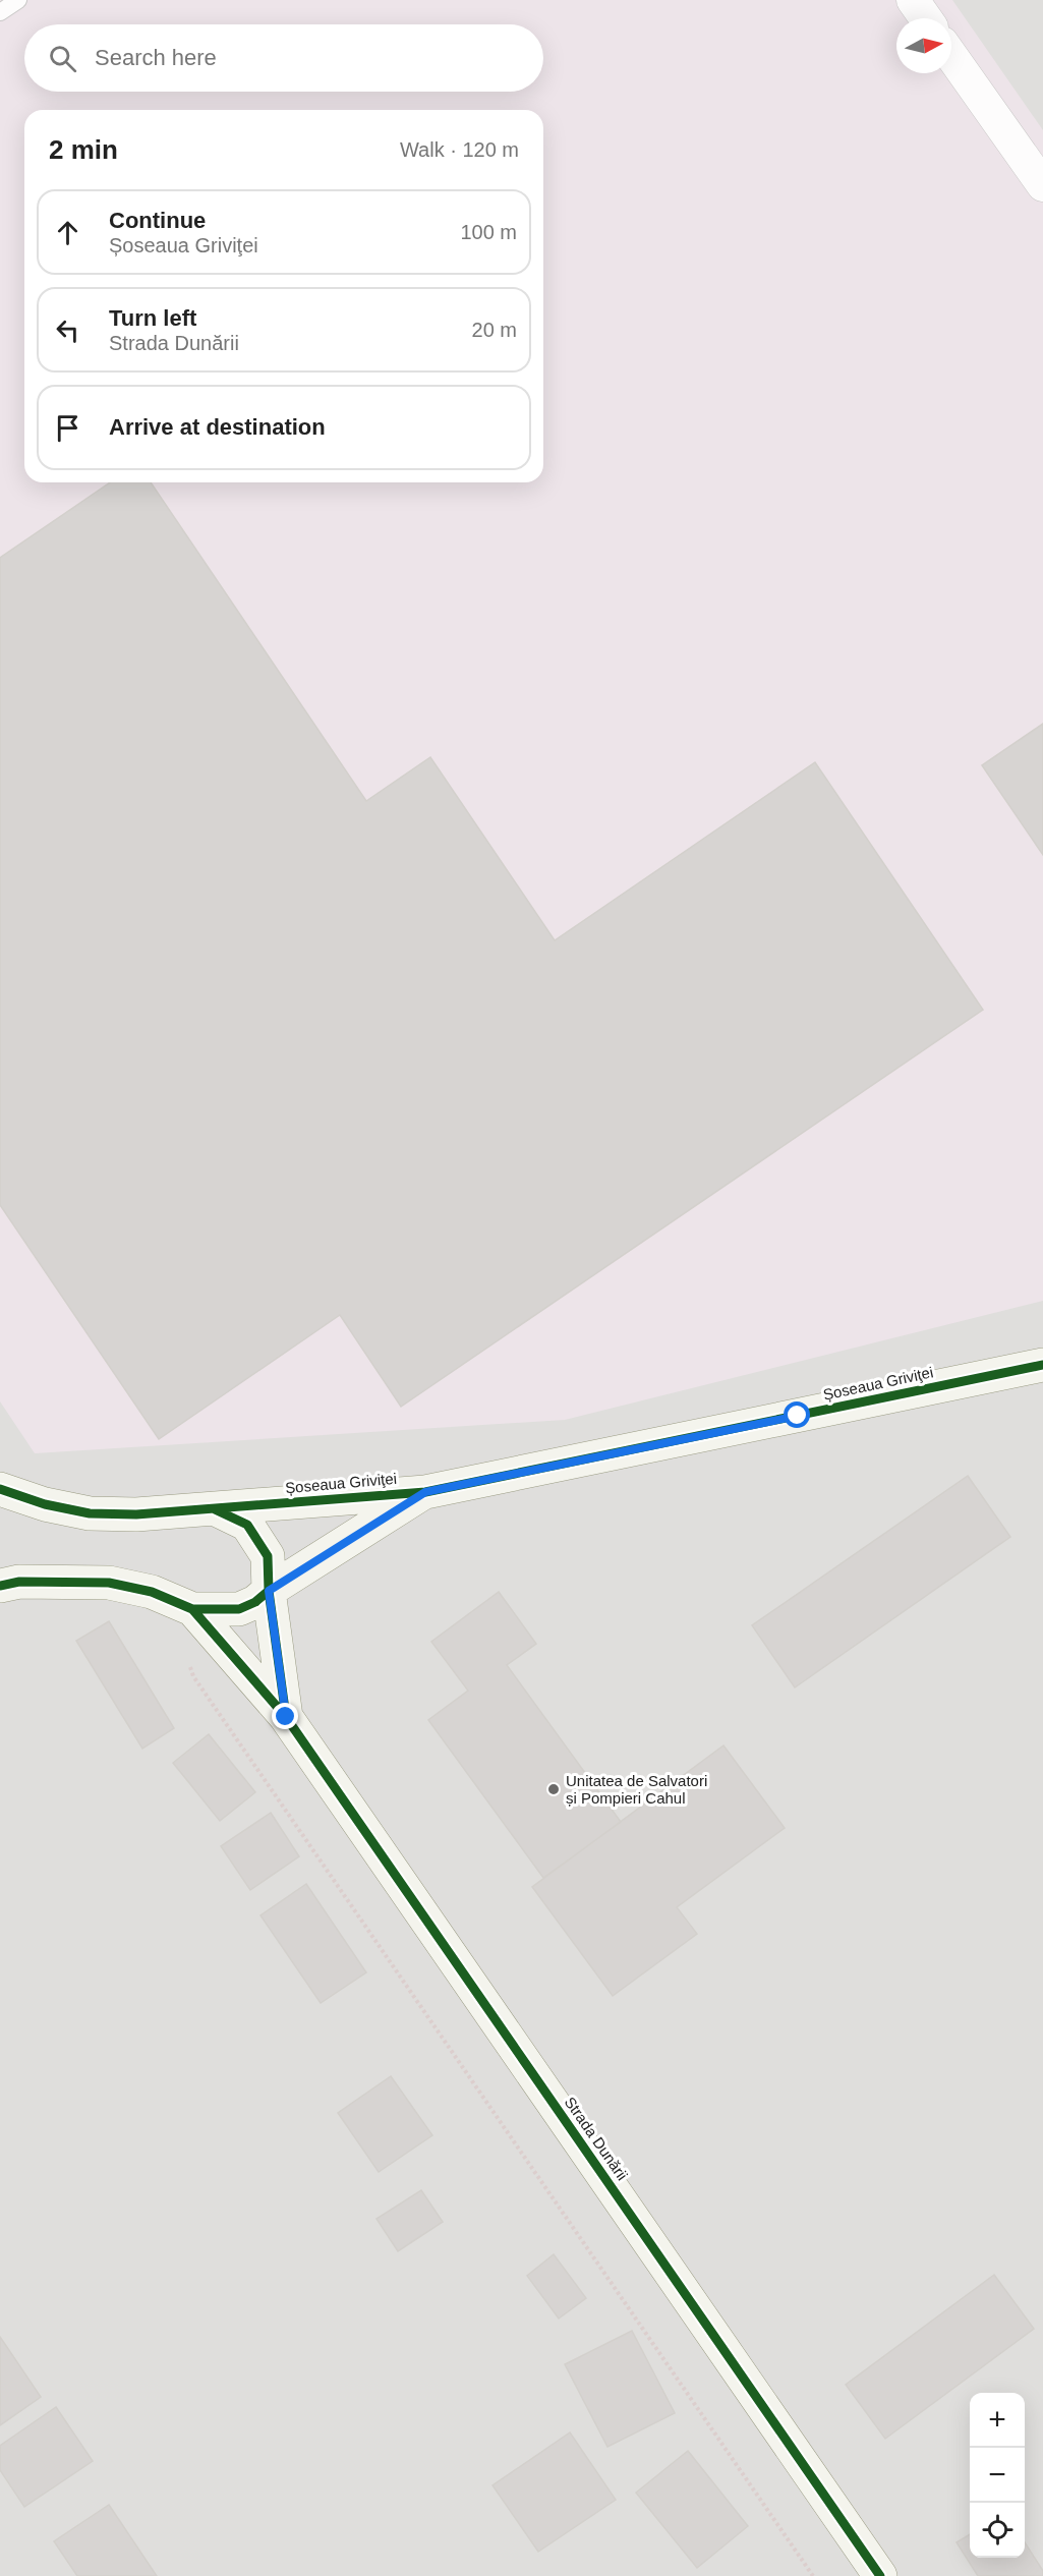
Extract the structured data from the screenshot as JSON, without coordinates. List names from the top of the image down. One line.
{"streets":{"main road":["Șoseaua Griviţei","Strada Dunării"]},"crossings":[["Șoseaua Griviţei","Strada Dunării"]],"places":["Unitatea de Salvatori și Pompieri Cahul"],"north":"right","page":{"search":"Search here","heading":["2 min","Walk · 120 m"],"list":[["Continue","Șoseaua Griviţei","100 m"],["Turn left","Strada Dunării","20 m"],"Arrive at destination"],"map_buttons":["+","−"]}}
